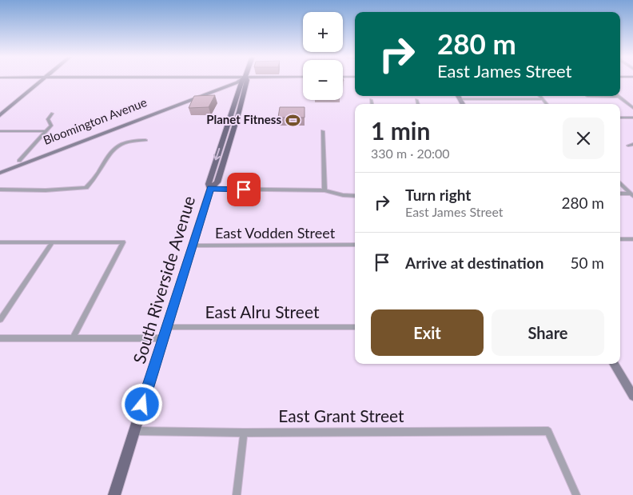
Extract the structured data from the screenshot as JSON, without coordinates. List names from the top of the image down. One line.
{"streets":{"main road":["Bloomington Avenue","South Riverside Avenue"],"street":["East Vodden Street","East Alru Street","East Grant Street"]},"crossings":[["Bloomington Avenue","South Riverside Avenue"],["East Vodden Street","South Riverside Avenue"],["South Riverside Avenue","East Alru Street"],["South Riverside Avenue","East Grant Street"]],"places":{"sports":["Planet Fitness"]},"page":{"map_buttons":["+","−"],"turn":["280 m","East James Street"],"heading":["1 min","330 m · 20:00"],"list":[{"name":"Turn right","note":"East James Street","value":"280 m"},{"name":"Arrive at destination","value":"50 m"}],"buttons":["Exit","Share"]}}
